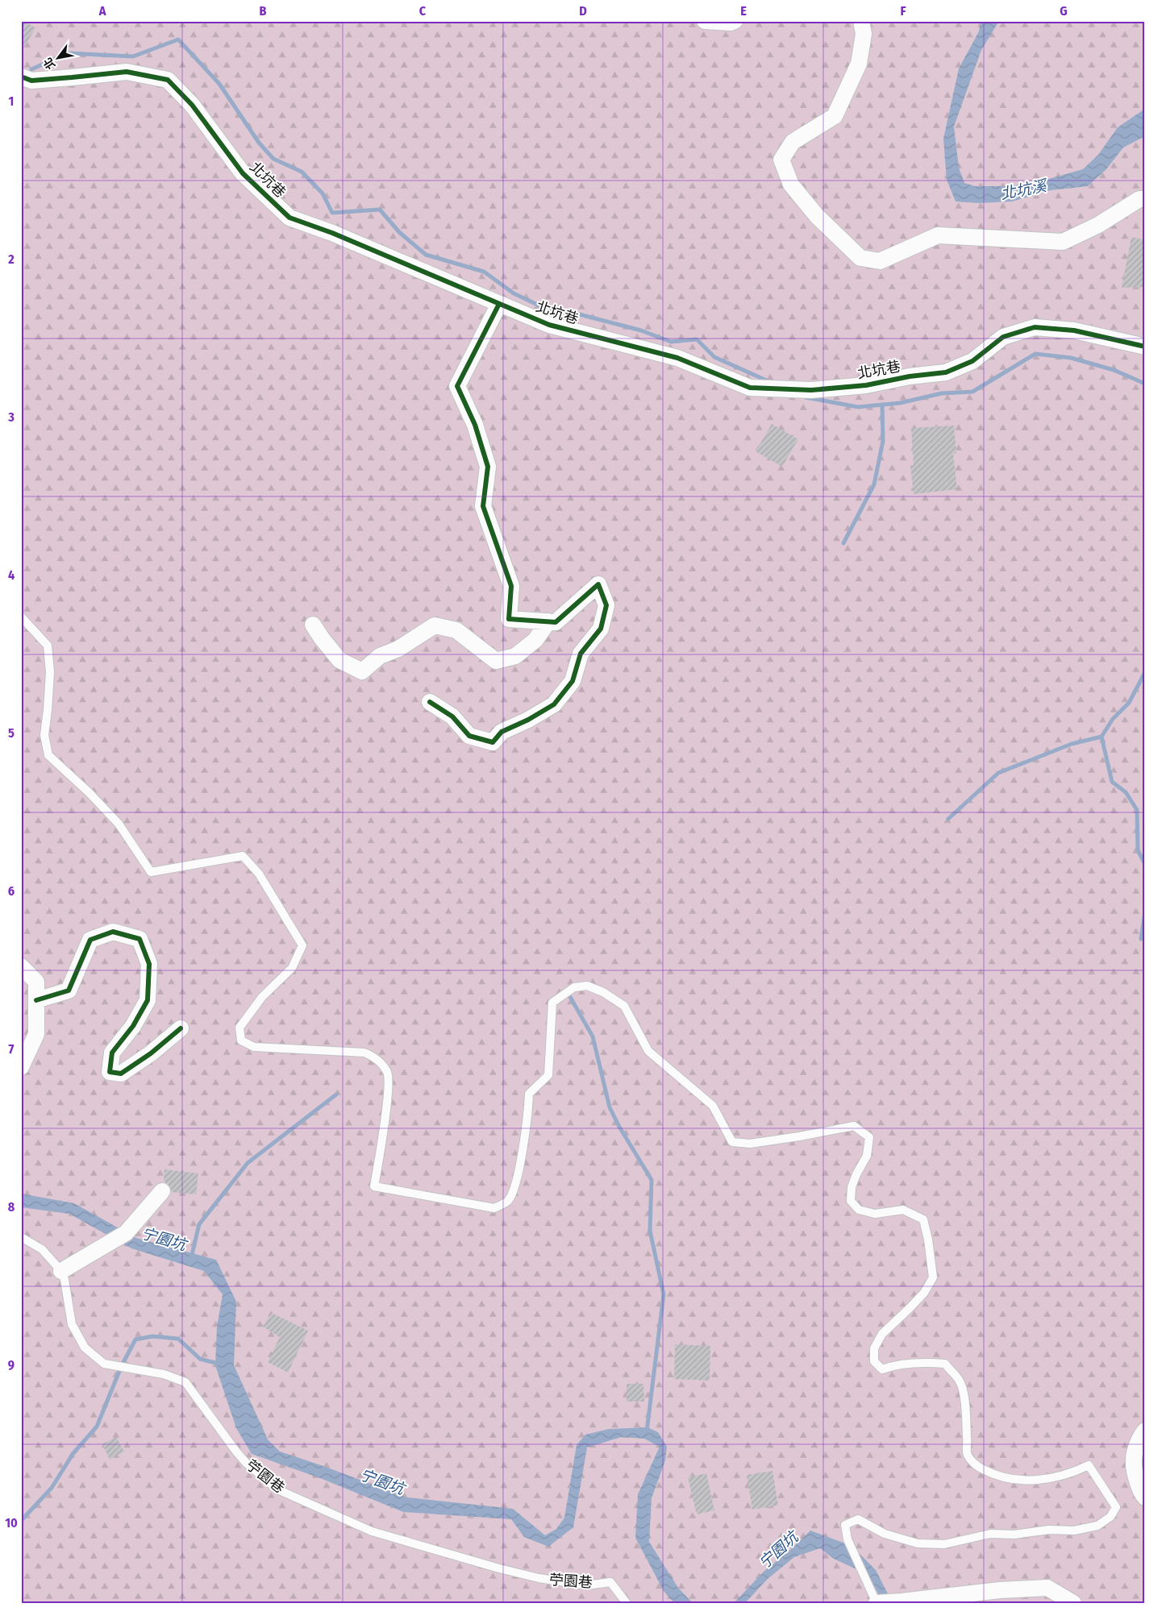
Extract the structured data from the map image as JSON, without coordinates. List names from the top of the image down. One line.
{"streets":{"street":["北坑巷"],"lane":["苧園巷"]},"water":["北坑溪","宁園坑"],"north":"bottom left","grid":{"columns":["A","B","C","D","E","F","G"],"rows":["1","2","3","4","5","6","7","8","9","10"]}}
